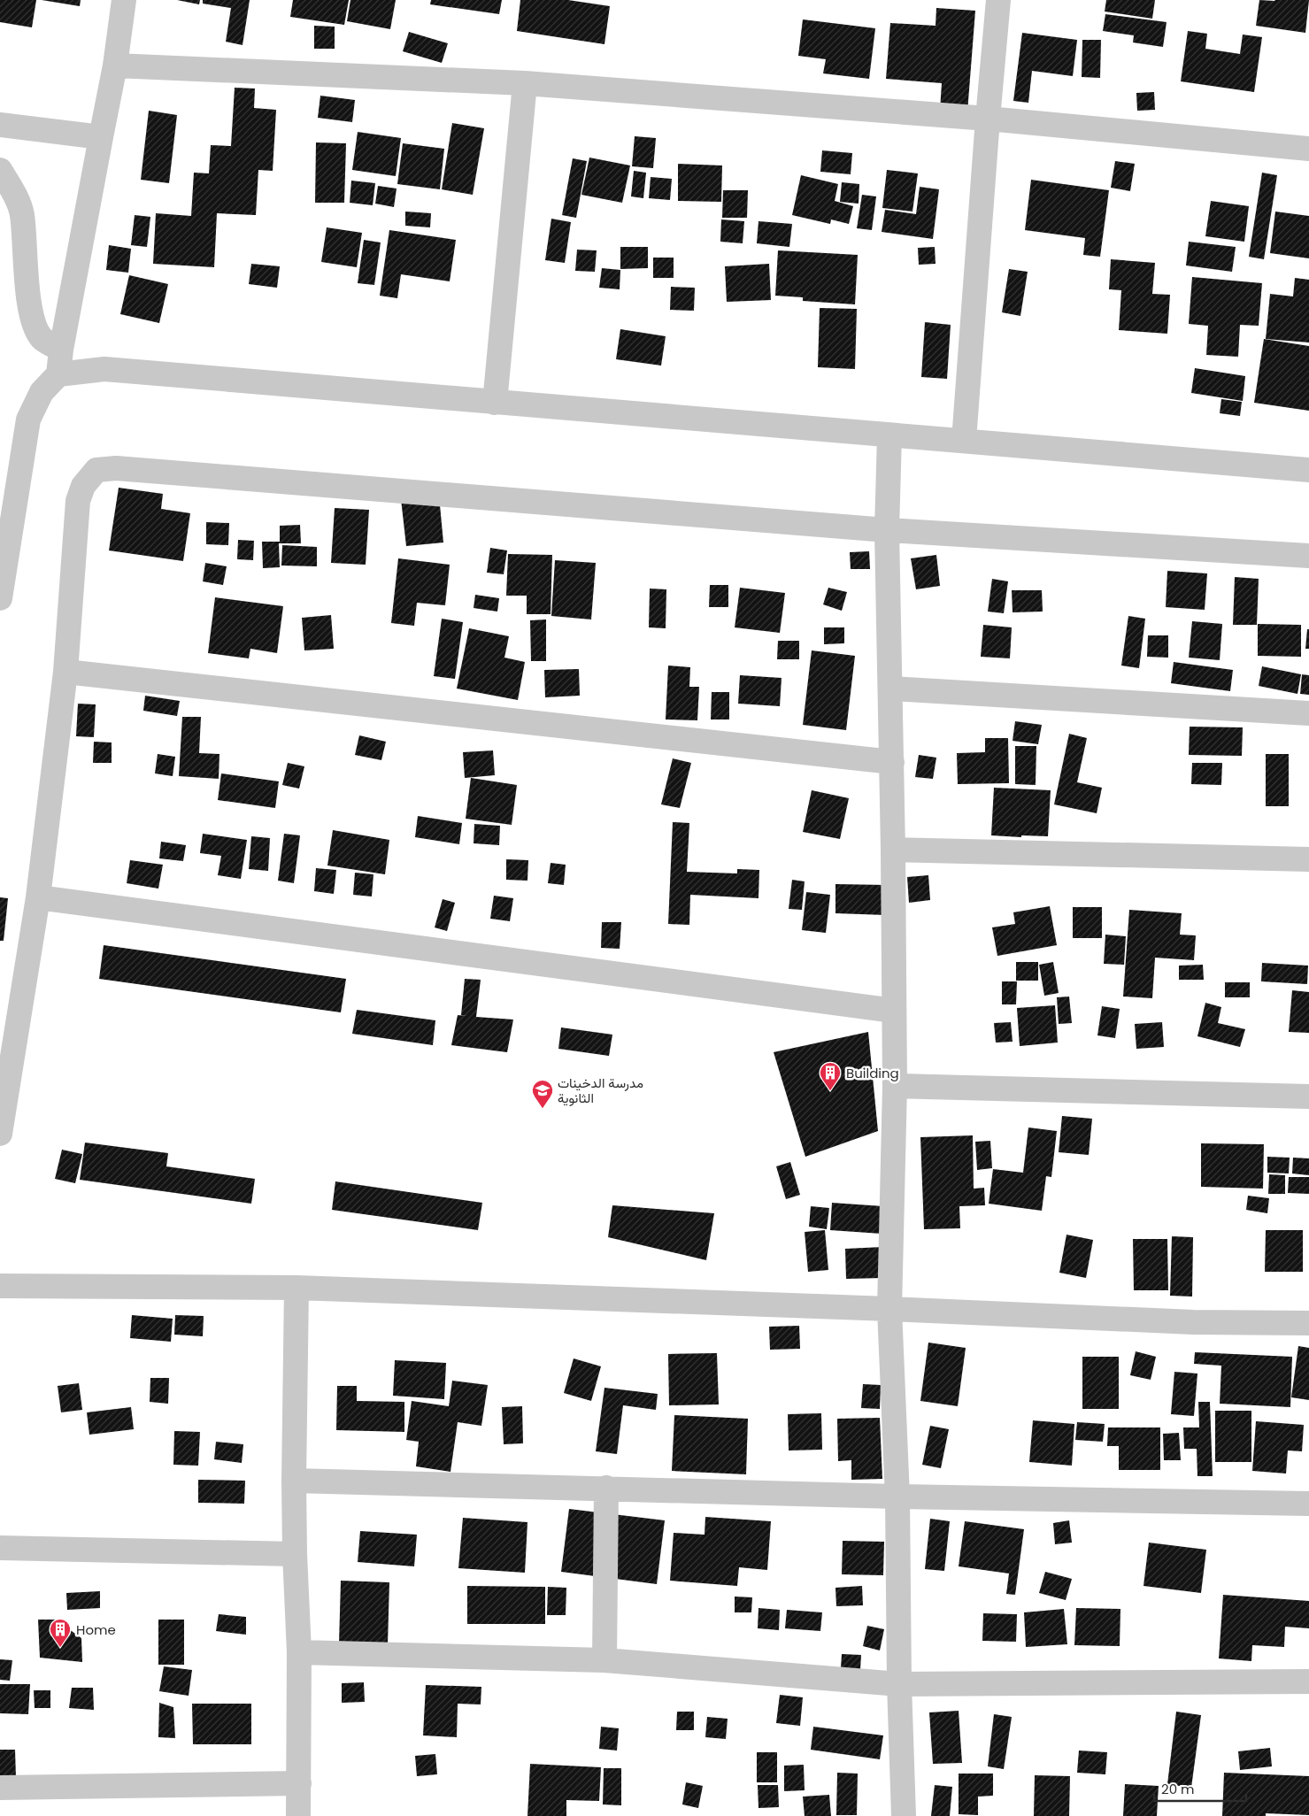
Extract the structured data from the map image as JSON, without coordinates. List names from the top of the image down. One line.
{"places":{"building":["Building","Home"],"school or university":["مدرسة الدخينات الثانوية"]},"scale_bar":"20 m"}
